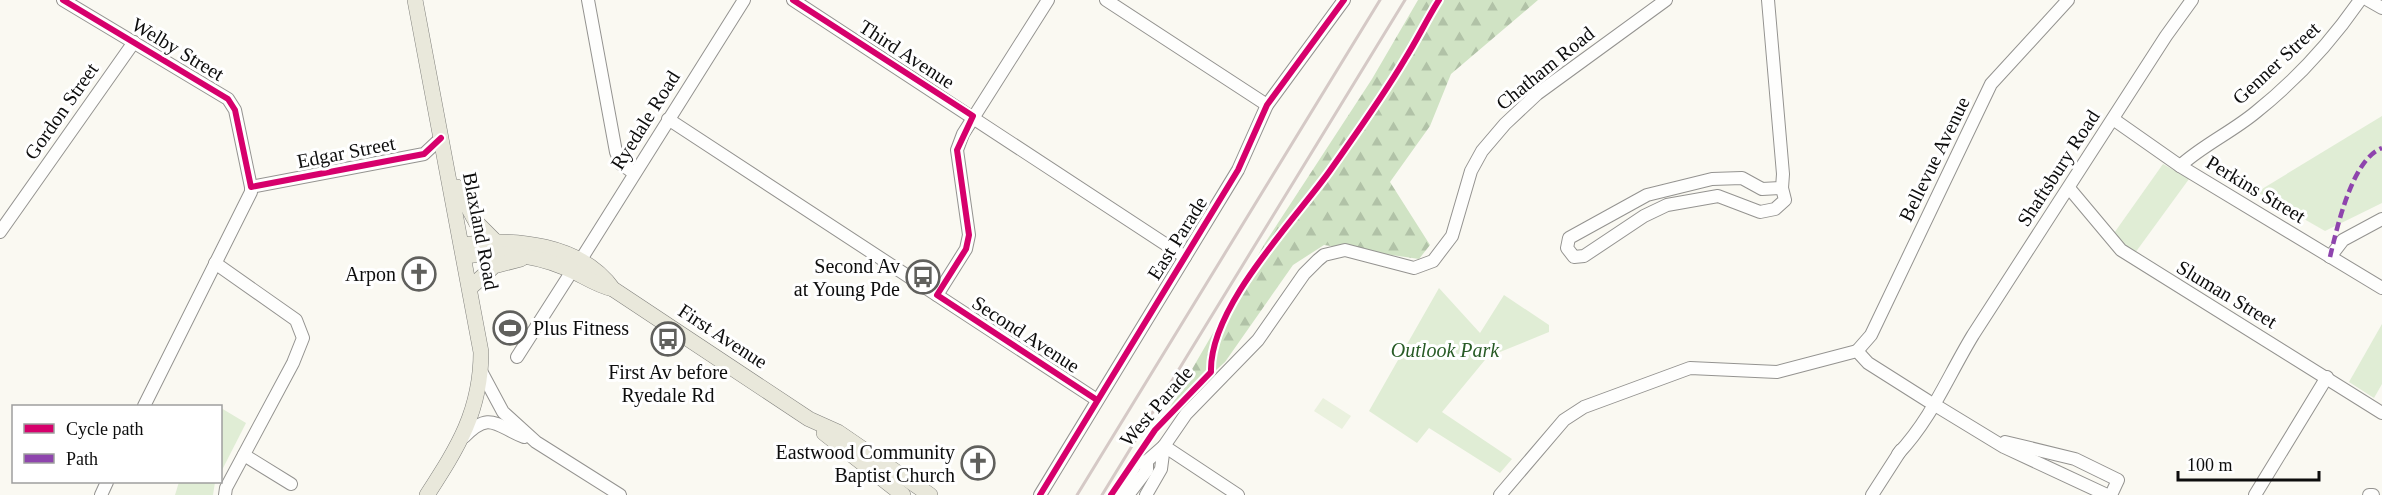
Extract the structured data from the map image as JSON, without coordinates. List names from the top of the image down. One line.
{"streets":{"main road":["Blaxland Road","First Avenue"],"street":["Welby Street","Third Avenue","Genner Street","Chatham Road","Gordon Street","Ryedale Road","Edgar Street","Bellevue Avenue","Shaftsbury Road","Perkins Street","East Parade","Sluman Street","Second Avenue","West Parade"]},"crossings":[["Welby Street","Gordon Street"],["Welby Street","Edgar Street"],["Third Avenue","East Parade"],["Genner Street","Perkins Street"],["Chatham Road","West Parade"],["Ryedale Road","Second Avenue"],["Ryedale Road","First Avenue"],["Edgar Street","Blaxland Road"],["Shaftsbury Road","Perkins Street"],["Shaftsbury Road","Sluman Street"],["Blaxland Road","First Avenue"],["East Parade","Second Avenue"]],"parks":["Outlook Park"],"places":{"church":["Arpon","Eastwood Community Baptist Church"],"bus stop":["Second Av at Young Pde","First Av before Ryedale Rd"],"sports":["Plus Fitness"]},"legend":["Cycle path","Path"],"scale_bar":"100 m"}
